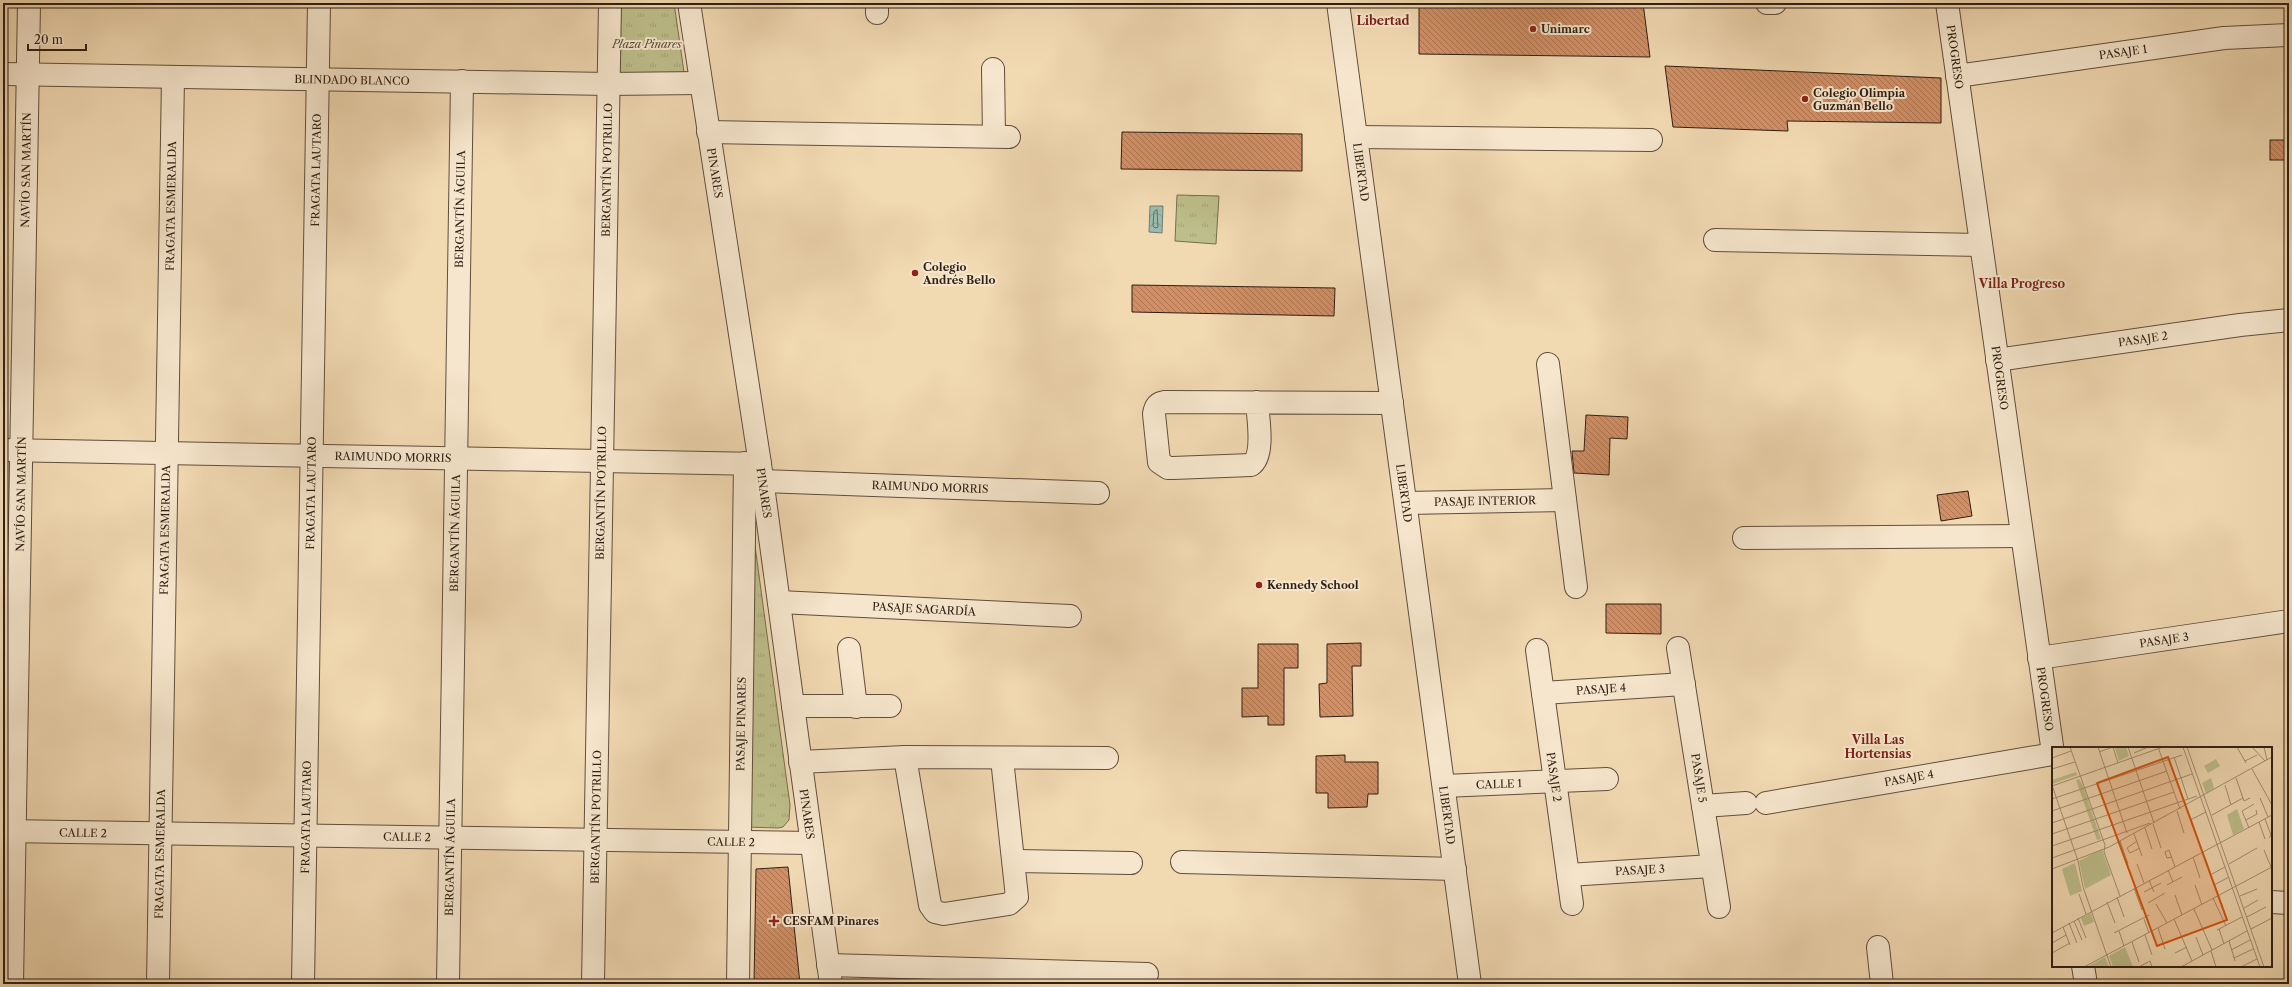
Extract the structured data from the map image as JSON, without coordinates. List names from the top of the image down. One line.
{"streets":{"street":["PASAJE 1","PROGRESO","BLINDADO BLANCO","NAVÍO SAN MARTÍN","FRAGATA LAUTARO","BERGANTÍN POTRILLO","LIBERTAD","PINARES","FRAGATA ESMERALDA","BERGANTÍN ÁGUILA","PASAJE 2","RAIMUNDO MORRIS","PASAJE INTERIOR","PASAJE SAGARDÍA","PASAJE 3","PASAJE 4","PASAJE PINARES","PASAJE 5","CALLE 1","CALLE 2"]},"crossings":[["PASAJE 1","PROGRESO"],["PROGRESO","PASAJE 2"],["PROGRESO","PASAJE 3"],["BLINDADO BLANCO","NAVÍO SAN MARTÍN"],["BLINDADO BLANCO","FRAGATA LAUTARO"],["BLINDADO BLANCO","BERGANTÍN POTRILLO"],["BLINDADO BLANCO","PINARES"],["BLINDADO BLANCO","FRAGATA ESMERALDA"],["BLINDADO BLANCO","BERGANTÍN ÁGUILA"],["NAVÍO SAN MARTÍN","RAIMUNDO MORRIS"],["NAVÍO SAN MARTÍN","CALLE 2"],["FRAGATA LAUTARO","RAIMUNDO MORRIS"],["FRAGATA LAUTARO","CALLE 2"],["BERGANTÍN POTRILLO","RAIMUNDO MORRIS"],["BERGANTÍN POTRILLO","CALLE 2"],["LIBERTAD","PASAJE INTERIOR"],["LIBERTAD","CALLE 1"],["PINARES","RAIMUNDO MORRIS"],["PINARES","PASAJE SAGARDÍA"],["PINARES","PASAJE PINARES"],["PINARES","CALLE 2"],["FRAGATA ESMERALDA","RAIMUNDO MORRIS"],["FRAGATA ESMERALDA","CALLE 2"],["BERGANTÍN ÁGUILA","RAIMUNDO MORRIS"],["BERGANTÍN ÁGUILA","CALLE 2"],["PASAJE 2","PASAJE 3"],["PASAJE 2","PASAJE 4"],["PASAJE 2","CALLE 1"],["RAIMUNDO MORRIS","PASAJE PINARES"],["PASAJE 3","PASAJE 5"],["PASAJE 4","PASAJE 5"],["PASAJE PINARES","CALLE 2"]],"districts":["Libertad","Villa Progreso","Villa Las Hortensias"],"parks":["Plaza Pinares"],"places":{"other":["Unimarc","Colegio Olimpia Guzmán Bello","Colegio Andrés Bello","Kennedy School"],"health":["CESFAM Pinares"]},"scale_bar":"20 m"}
